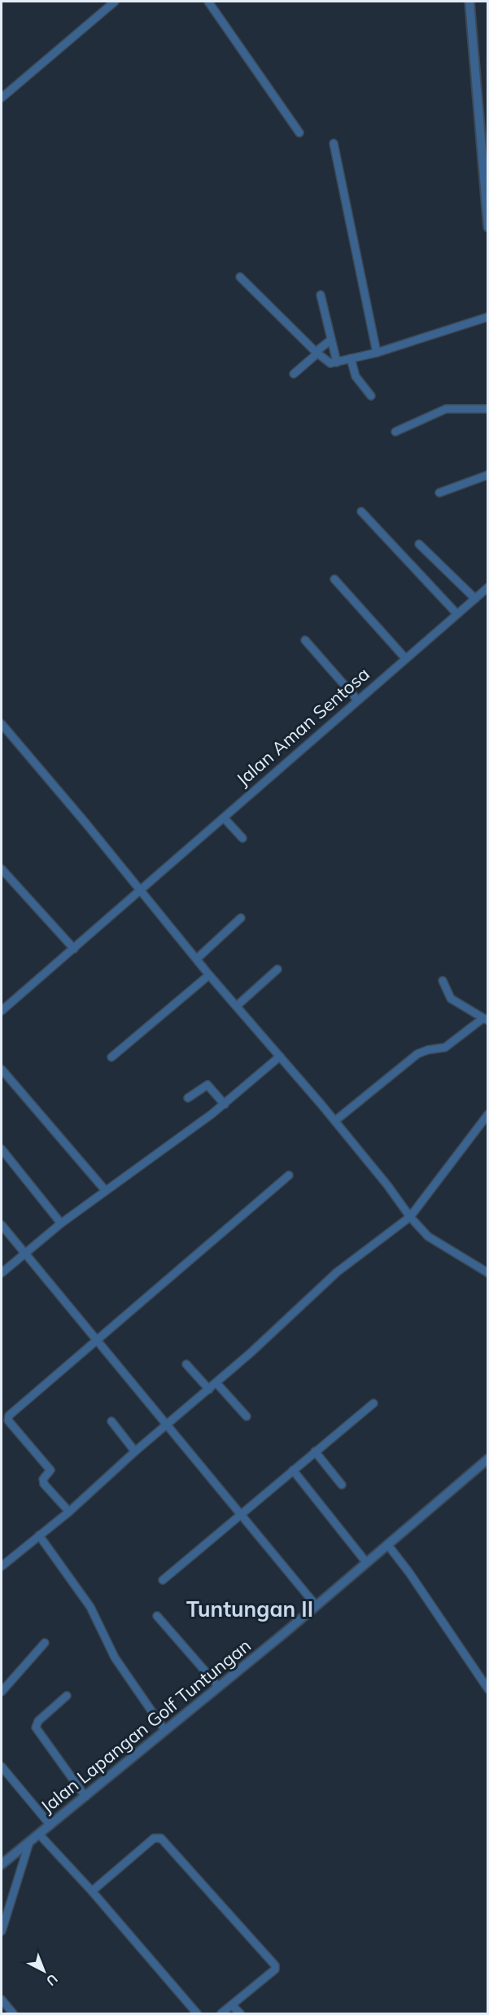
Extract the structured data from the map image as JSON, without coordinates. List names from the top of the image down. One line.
{"streets":{"street":["Jalan Aman Sentosa","Jalan Lapangan Golf Tuntungan"]},"districts":["Tuntungan II"],"north":"bottom right"}
